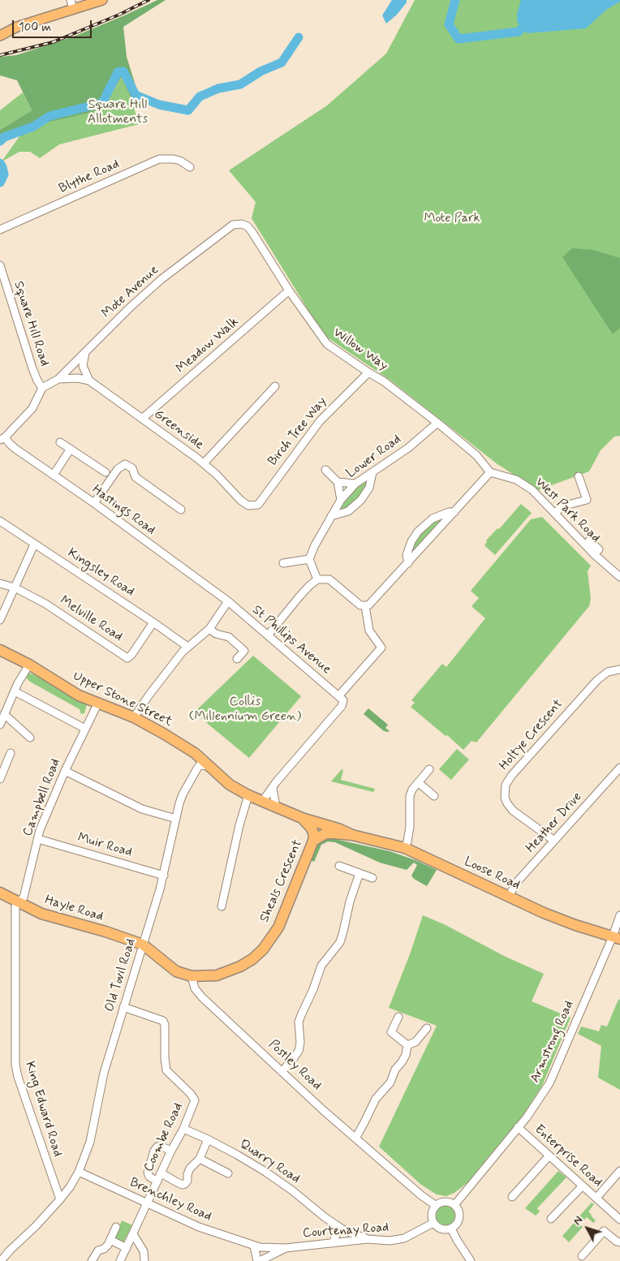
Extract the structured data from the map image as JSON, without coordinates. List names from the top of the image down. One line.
{"streets":{"highway":["Upper Stone Street","Loose Road","Sheals Crescent","Hayle Road"],"street":["Blythe Road","Mote Avenue","Square Hill Road","Meadow Walk","Willow Way","Greenside","Birch Tree Way","Lower Road","Hastings Road","West Park Road","Kingsley Road","Melville Road","St Phillips Avenue","Holtye Crescent","Campbell Road","Heather Drive","Muir Road","Old Tovil Road","Armstrong Road","Postley Road","King Edward Road","Coombe Road","Enterprise Road","Quarry Road","Brenchley Road","Courtenay Road"]},"crossings":[["Mote Avenue","Square Hill Road"],["Mote Avenue","Willow Way"],["Mote Avenue","Greenside"],["Meadow Walk","Willow Way"],["Meadow Walk","Greenside"],["Willow Way","Birch Tree Way"],["Willow Way","Lower Road"],["Willow Way","West Park Road"],["Greenside","Birch Tree Way"],["Hastings Road","St Phillips Avenue"],["Kingsley Road","Melville Road"],["Upper Stone Street","Campbell Road"],["Upper Stone Street","Loose Road"],["Upper Stone Street","Old Tovil Road"],["Holtye Crescent","Heather Drive"],["Campbell Road","Muir Road"],["Campbell Road","Hayle Road"],["Campbell Road","King Edward Road"],["Heather Drive","Loose Road"],["Muir Road","Old Tovil Road"],["Loose Road","Sheals Crescent"],["Loose Road","Old Tovil Road"],["Loose Road","Armstrong Road"],["Sheals Crescent","Postley Road"],["Hayle Road","Old Tovil Road"],["Hayle Road","King Edward Road"],["Old Tovil Road","King Edward Road"],["Old Tovil Road","Coombe Road"],["Old Tovil Road","Brenchley Road"],["Armstrong Road","Postley Road"],["Armstrong Road","Enterprise Road"],["Armstrong Road","Courtenay Road"],["Postley Road","Courtenay Road"],["Coombe Road","Quarry Road"],["Coombe Road","Brenchley Road"],["Quarry Road","Courtenay Road"],["Brenchley Road","Courtenay Road"]],"parks":["Square Hill Allotments","Mote Park","Collis (Millennium Green)"],"scale_bar":"100 m","north":"top left"}
